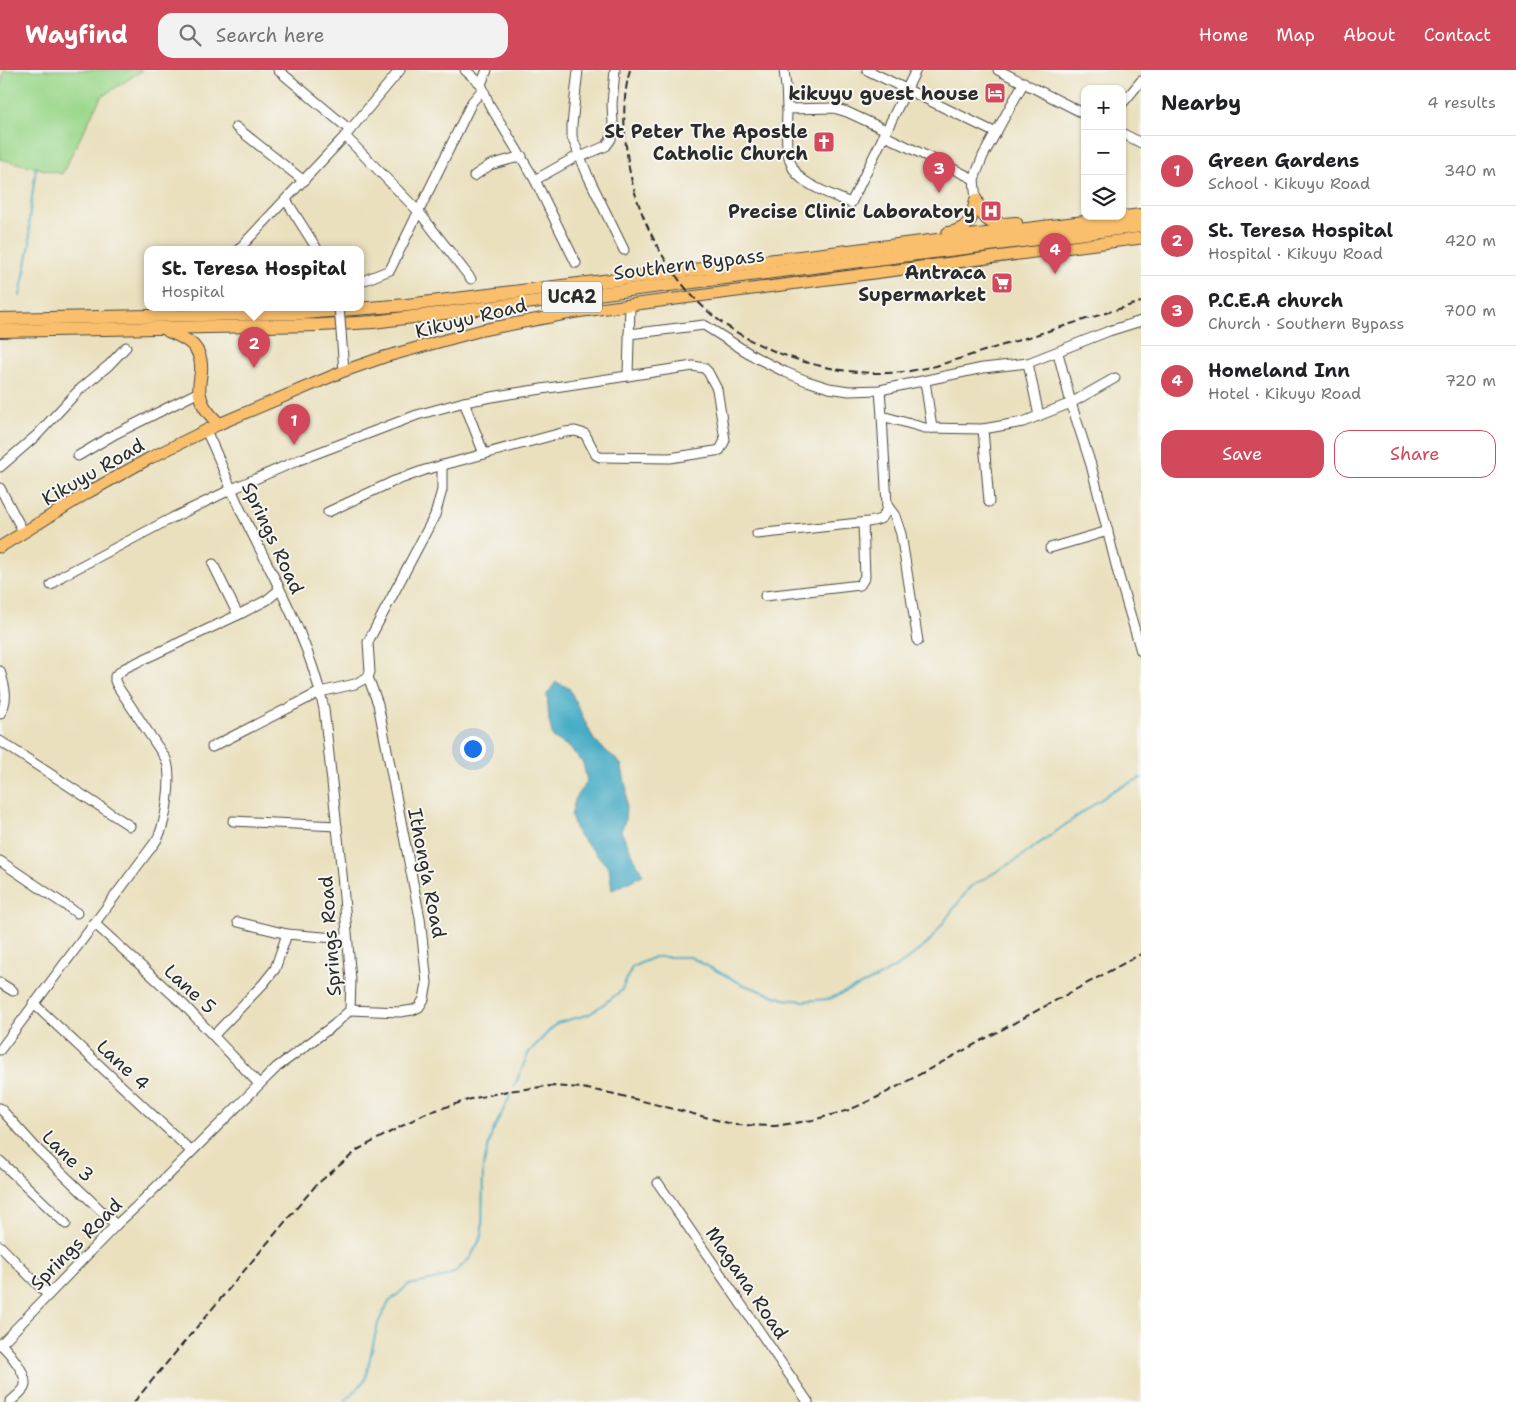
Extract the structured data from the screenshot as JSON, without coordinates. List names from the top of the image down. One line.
{"streets":{"highway":["Southern Bypass","UCA2"],"main road":["Kikuyu Road"],"street":["Springs Road","Ithong'a Road","Lane 5","Lane 4","Lane 3","Magana Road"]},"crossings":[["Kikuyu Road","Springs Road"],["Springs Road","Ithong'a Road"],["Springs Road","Lane 5"],["Springs Road","Lane 4"],["Springs Road","Lane 3"]],"places":{"hotel":["kikuyu guest house"],"church":["St Peter The Apostle Catholic Church"],"hospital":["Precise Clinic Laboratory"],"supermarket":["Antraca Supermarket"]},"page":{"header":"Wayfind","search":"Search here","nav":["Home","Map","About","Contact"],"heading":["Nearby","4 results"],"map_buttons":["+","−"],"list":[{"mark":"1","name":"Green Gardens","note":"School · Kikuyu Road","value":"340 m"},{"mark":"2","name":"St. Teresa Hospital","note":"Hospital · Kikuyu Road","value":"420 m"},{"mark":"3","name":"P.C.E.A church","note":"Church · Southern Bypass","value":"700 m"},{"mark":"4","name":"Homeland Inn","note":"Hotel · Kikuyu Road","value":"720 m"}],"pins":["3","4","2","1"],"popup":["St. Teresa Hospital","Hospital"],"buttons":["Save","Share"]}}
